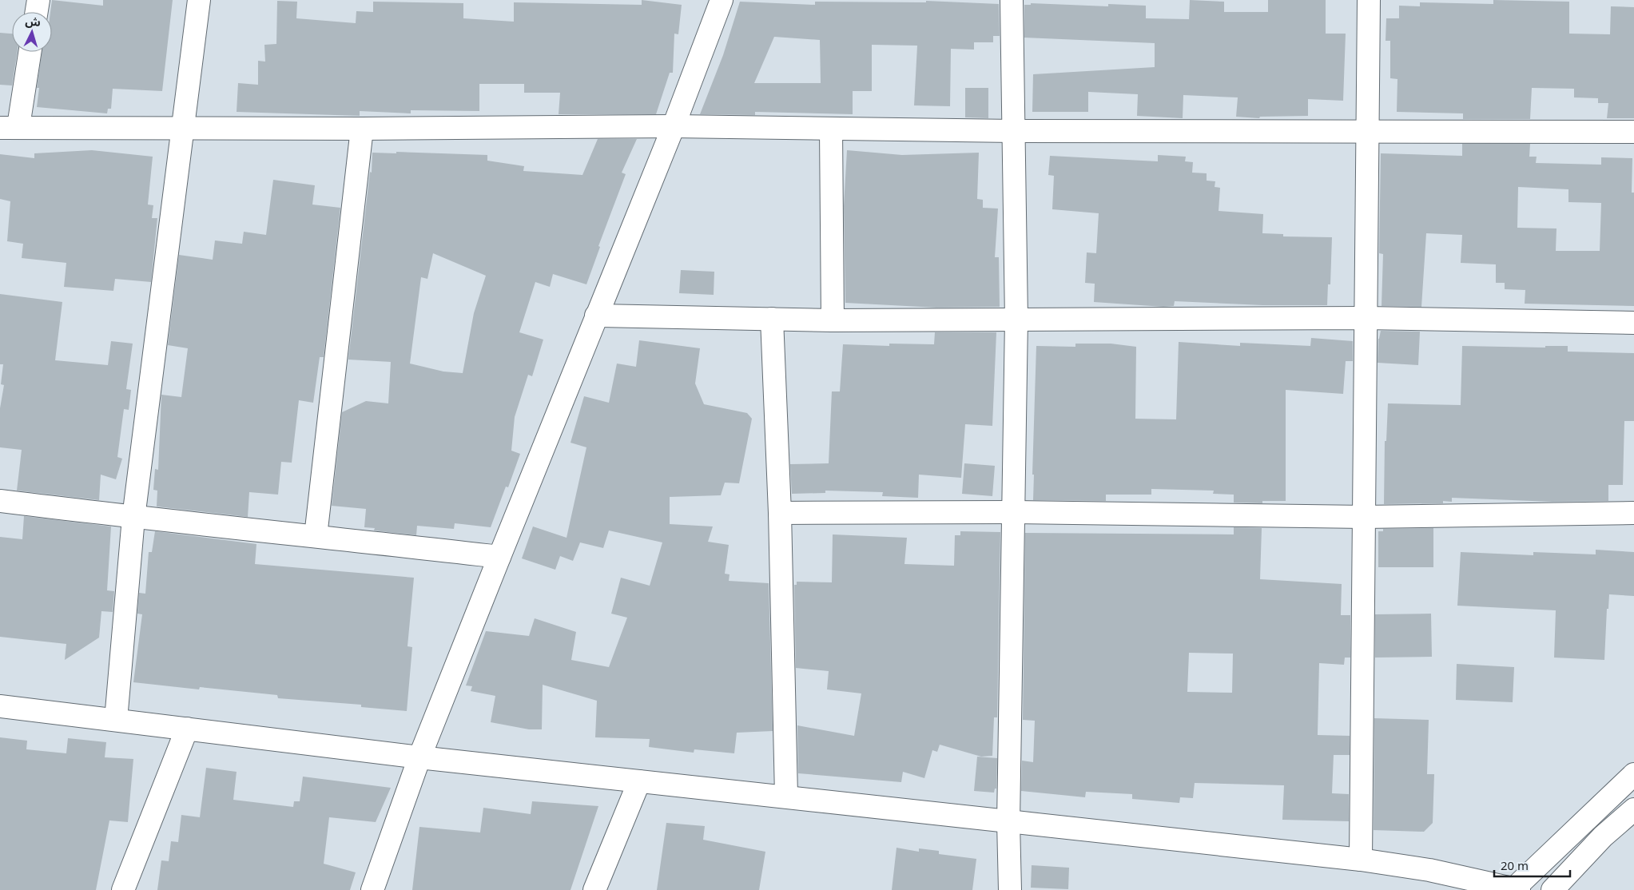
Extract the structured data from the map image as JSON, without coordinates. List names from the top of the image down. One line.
{"scale_bar":"20 m","north":"top"}
